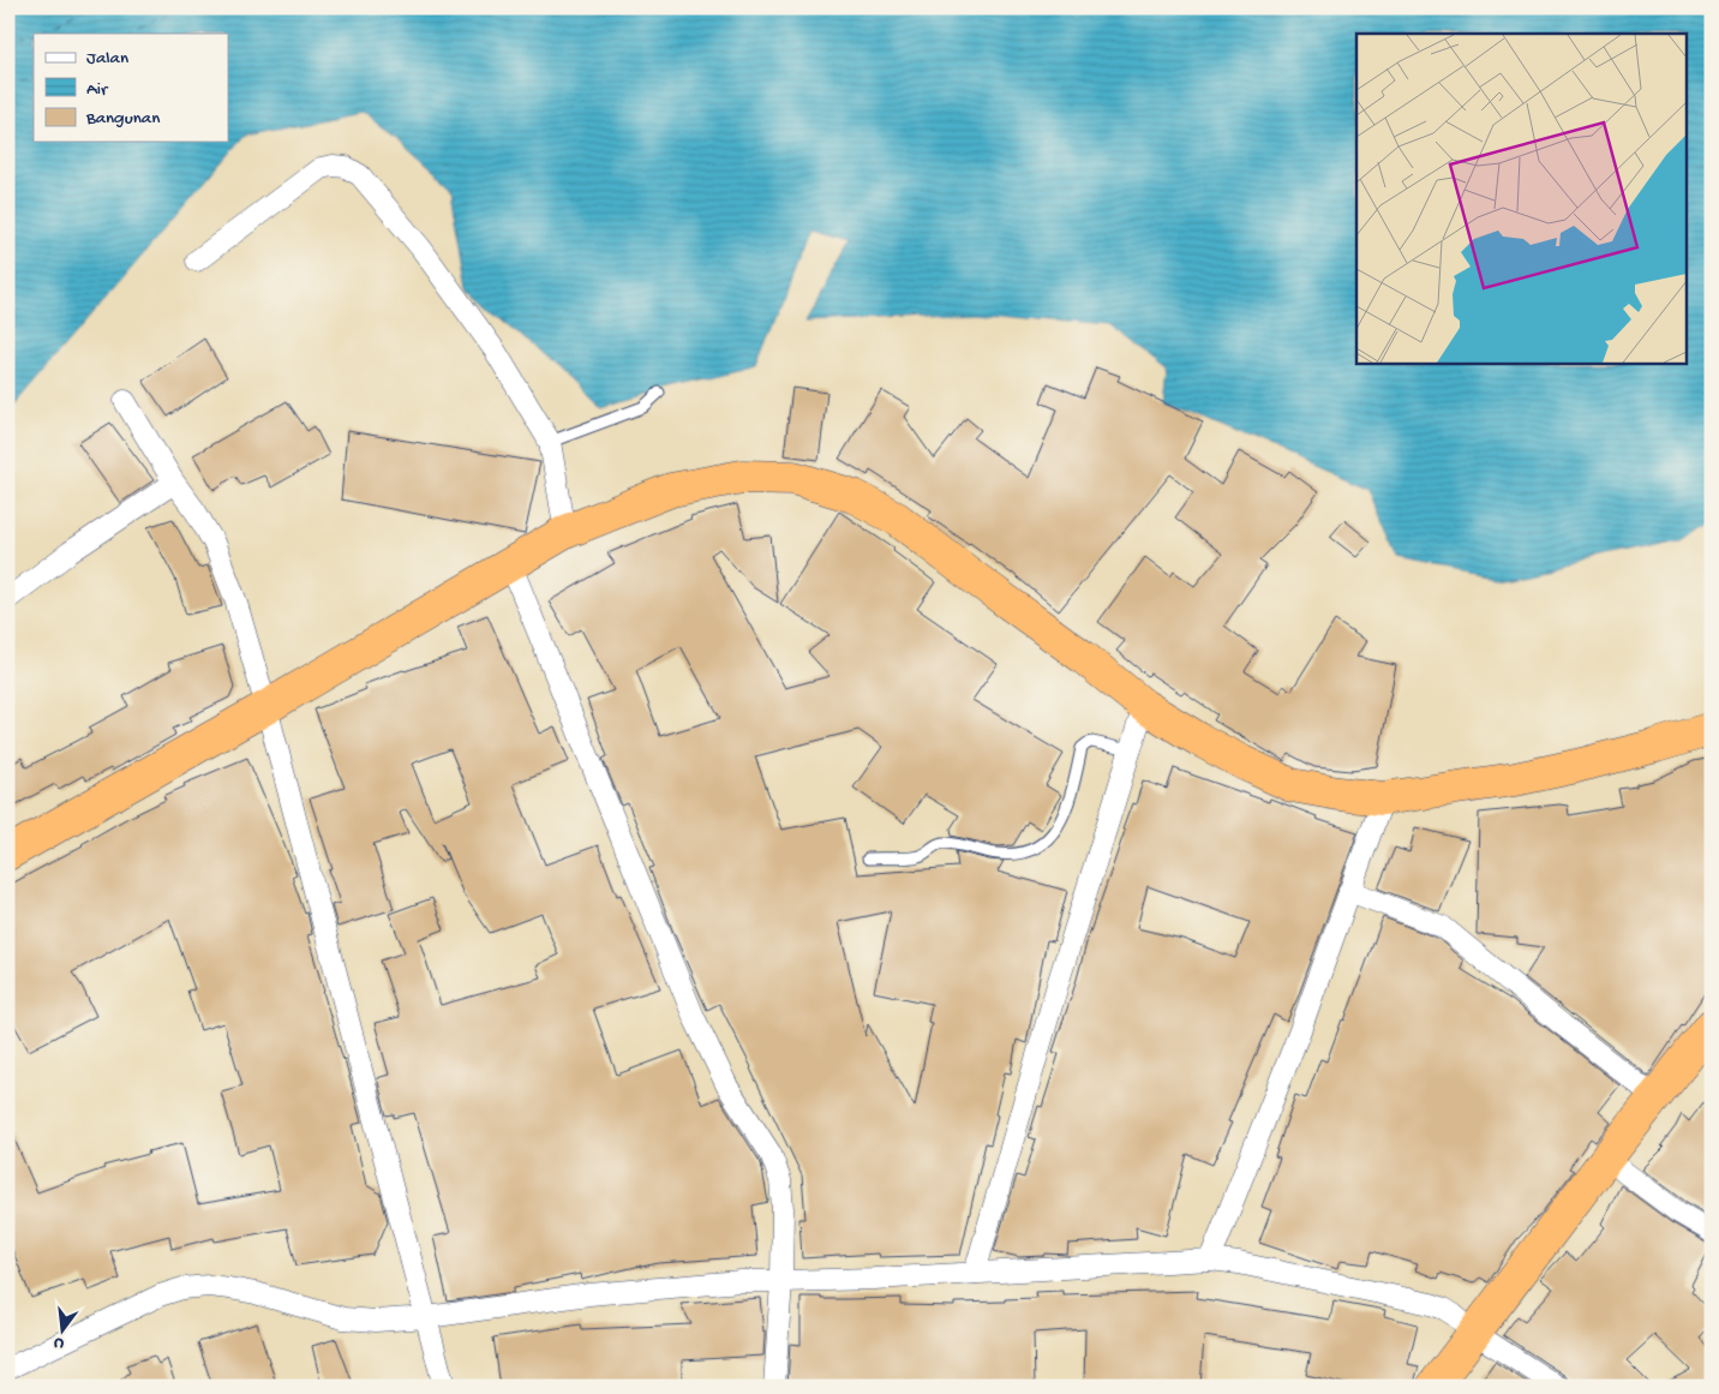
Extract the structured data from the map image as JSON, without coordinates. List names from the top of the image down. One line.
{"legend":["Jalan","Air","Bangunan"],"north":"bottom"}
